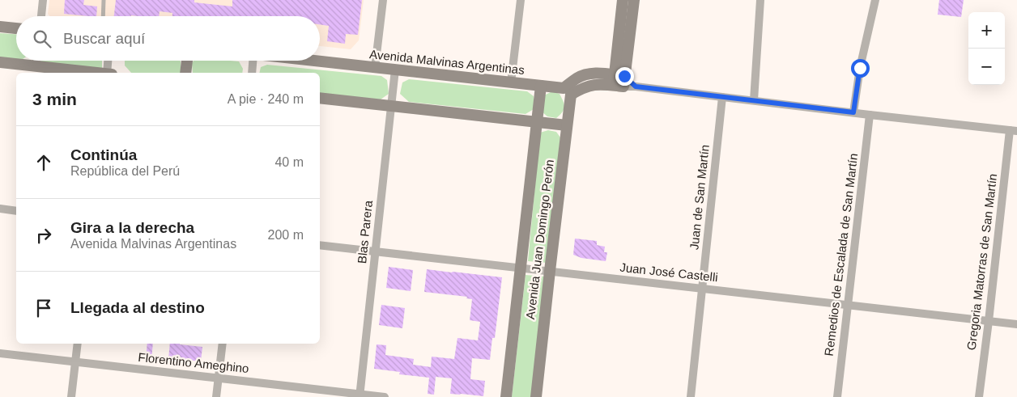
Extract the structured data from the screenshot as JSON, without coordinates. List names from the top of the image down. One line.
{"streets":{"main road":["Avenida Malvinas Argentinas","Avenida Juan Domingo Perón"],"street":["Juan de San Martín","Blas Parera","Remedios de Escalada de San Martín","Gregoria Matorras de San Martín","Juan José Castelli","Florentino Ameghino"]},"crossings":[["Avenida Malvinas Argentinas","Blas Parera"],["Avenida Malvinas Argentinas","Avenida Juan Domingo Perón"],["Juan de San Martín","Juan José Castelli"],["Blas Parera","Juan José Castelli"],["Blas Parera","Florentino Ameghino"],["Avenida Juan Domingo Perón","Juan José Castelli"],["Remedios de Escalada de San Martín","Juan José Castelli"],["Gregoria Matorras de San Martín","Juan José Castelli"]],"page":{"map_buttons":["+","−"],"search":"Buscar aquí","heading":["3 min","A pie · 240 m"],"list":[["Continúa","República del Perú","40 m"],["Gira a la derecha","Avenida Malvinas Argentinas","200 m"],"Llegada al destino"]}}
